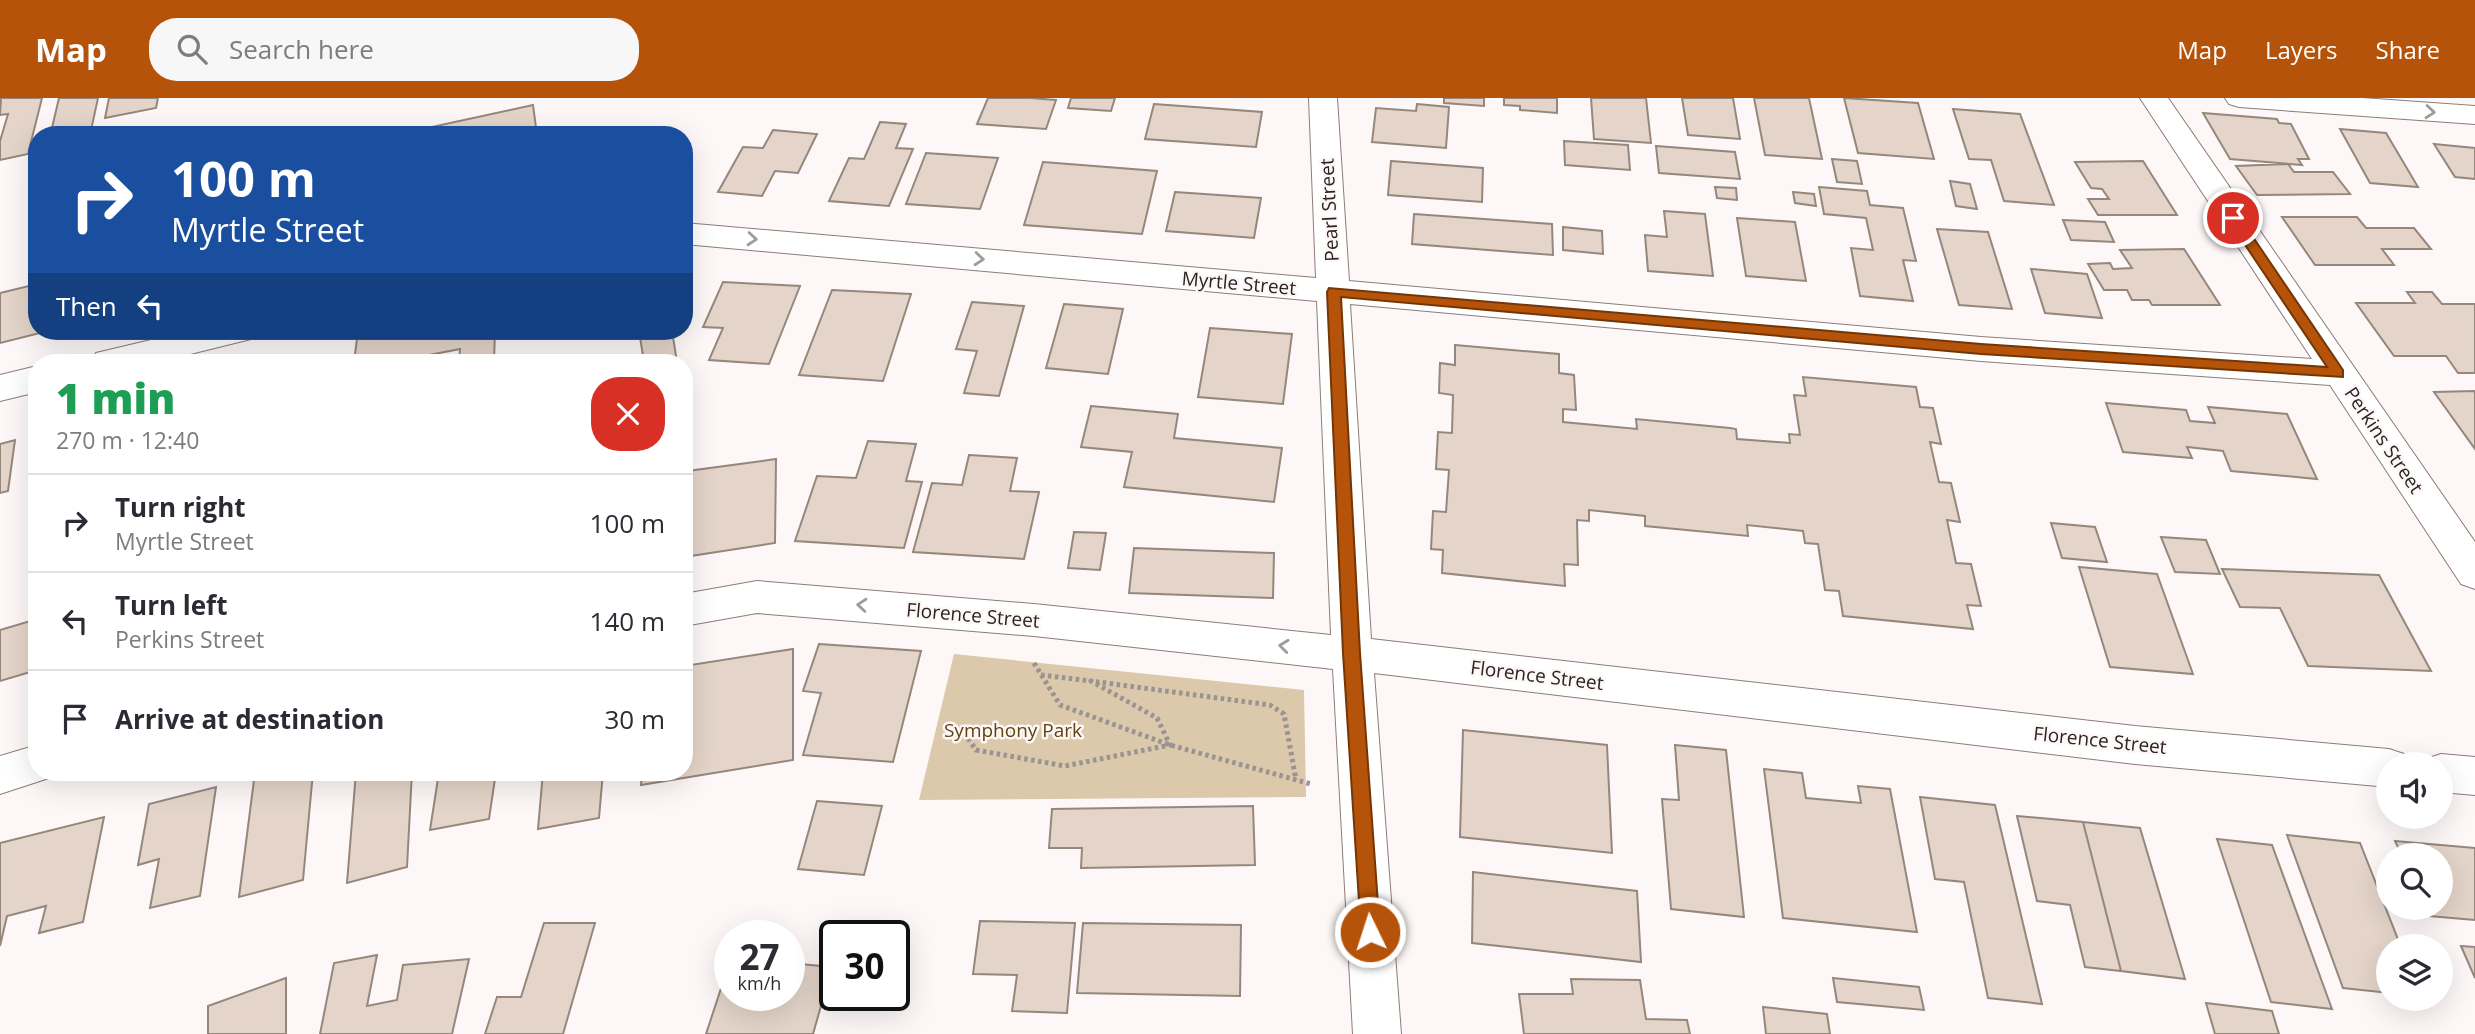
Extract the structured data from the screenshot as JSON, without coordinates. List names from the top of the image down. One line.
{"streets":{"street":["Pearl Street","Myrtle Street","Perkins Street","Florence Street"]},"crossings":[["Pearl Street","Myrtle Street"],["Pearl Street","Florence Street"],["Myrtle Street","Perkins Street"]],"one_way":["Myrtle Street","Florence Street"],"parks":["Symphony Park"],"page":{"header":"Map","search":"Search here","nav":["Map","Layers","Share"],"turn":["100 m","Myrtle Street"],"then":"Then","heading":["1 min","270 m · 12:40"],"list":[{"name":"Turn right","note":"Myrtle Street","value":"100 m"},{"name":"Turn left","note":"Perkins Street","value":"140 m"},{"name":"Arrive at destination","value":"30 m"}],"speed":"27 km/h","limit":"30"}}
